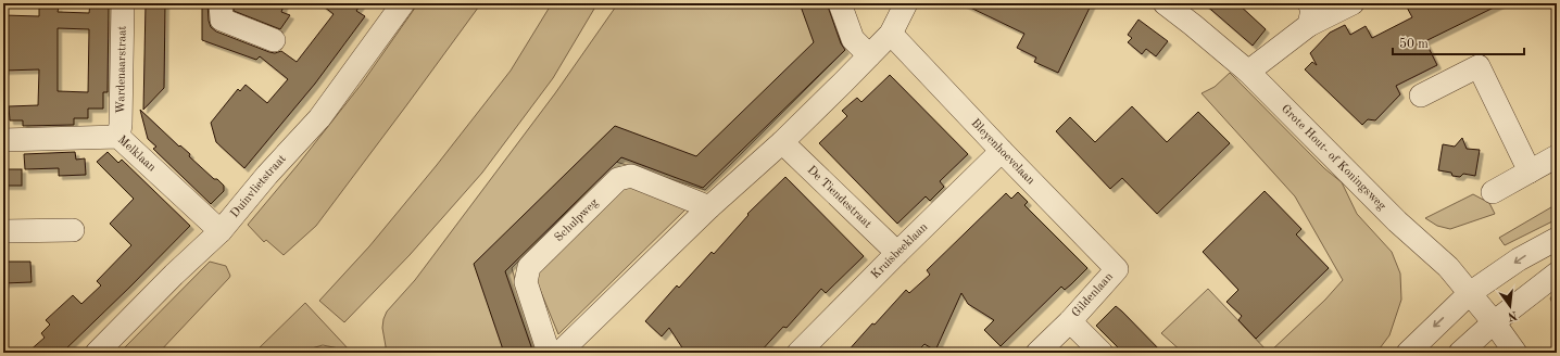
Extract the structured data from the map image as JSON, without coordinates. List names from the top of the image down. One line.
{"streets":{"street":["Wardenaarstraat","Bleyenhoevelaan","Melklaan","Grote Hout- of Koningsweg","Duinvlietstraat","De Tiendestraat","Schulpweg","Kruisbeeklaan","Gildenlaan"]},"crossings":[["Wardenaarstraat","Melklaan"],["Bleyenhoevelaan","Kruisbeeklaan"],["Bleyenhoevelaan","Gildenlaan"],["Melklaan","Duinvlietstraat"],["De Tiendestraat","Kruisbeeklaan"]],"scale_bar":"50 m","north":"bottom"}
